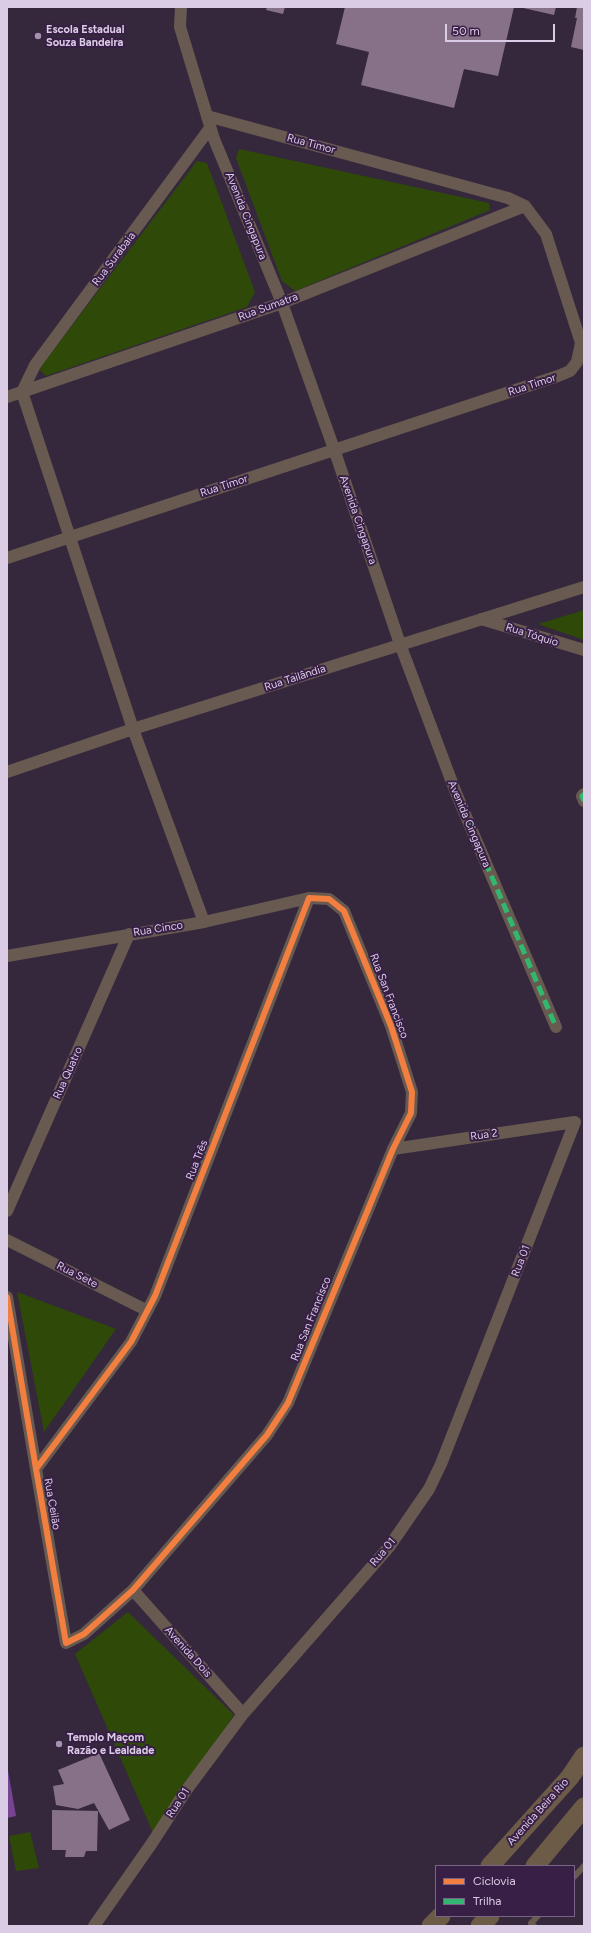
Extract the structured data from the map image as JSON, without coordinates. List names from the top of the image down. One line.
{"streets":{"main road":["Avenida Beira Rio"],"street":["Rua Timor","Avenida Cingapura","Rua Surabaia","Rua Sumatra","Rua Tóquio","Rua Tailândia","Rua Cinco","Rua San Francisco","Rua Quatro","Rua 2","Rua Três","Rua 01","Rua Sete","Rua Ceilão","Avenida Dois"]},"crossings":[["Rua Timor","Avenida Cingapura"],["Rua Timor","Rua Sumatra"],["Avenida Cingapura","Rua Surabaia"],["Avenida Cingapura","Rua Sumatra"],["Avenida Cingapura","Rua Tailândia"],["Rua Surabaia","Rua Sumatra"],["Rua Tóquio","Rua Tailândia"],["Rua Cinco","Rua San Francisco"],["Rua Cinco","Rua Quatro"],["Rua Cinco","Rua Três"],["Rua San Francisco","Rua 2"],["Rua San Francisco","Rua Três"],["Rua San Francisco","Rua Ceilão"],["Rua San Francisco","Avenida Dois"],["Rua 2","Rua 01"],["Rua Três","Rua Sete"],["Rua Três","Rua Ceilão"],["Rua 01","Avenida Dois"]],"places":["Escola Estadual Souza Bandeira","Templo Maçom Razão e Lealdade"],"legend":["Ciclovia","Trilha"],"scale_bar":"50 m"}
